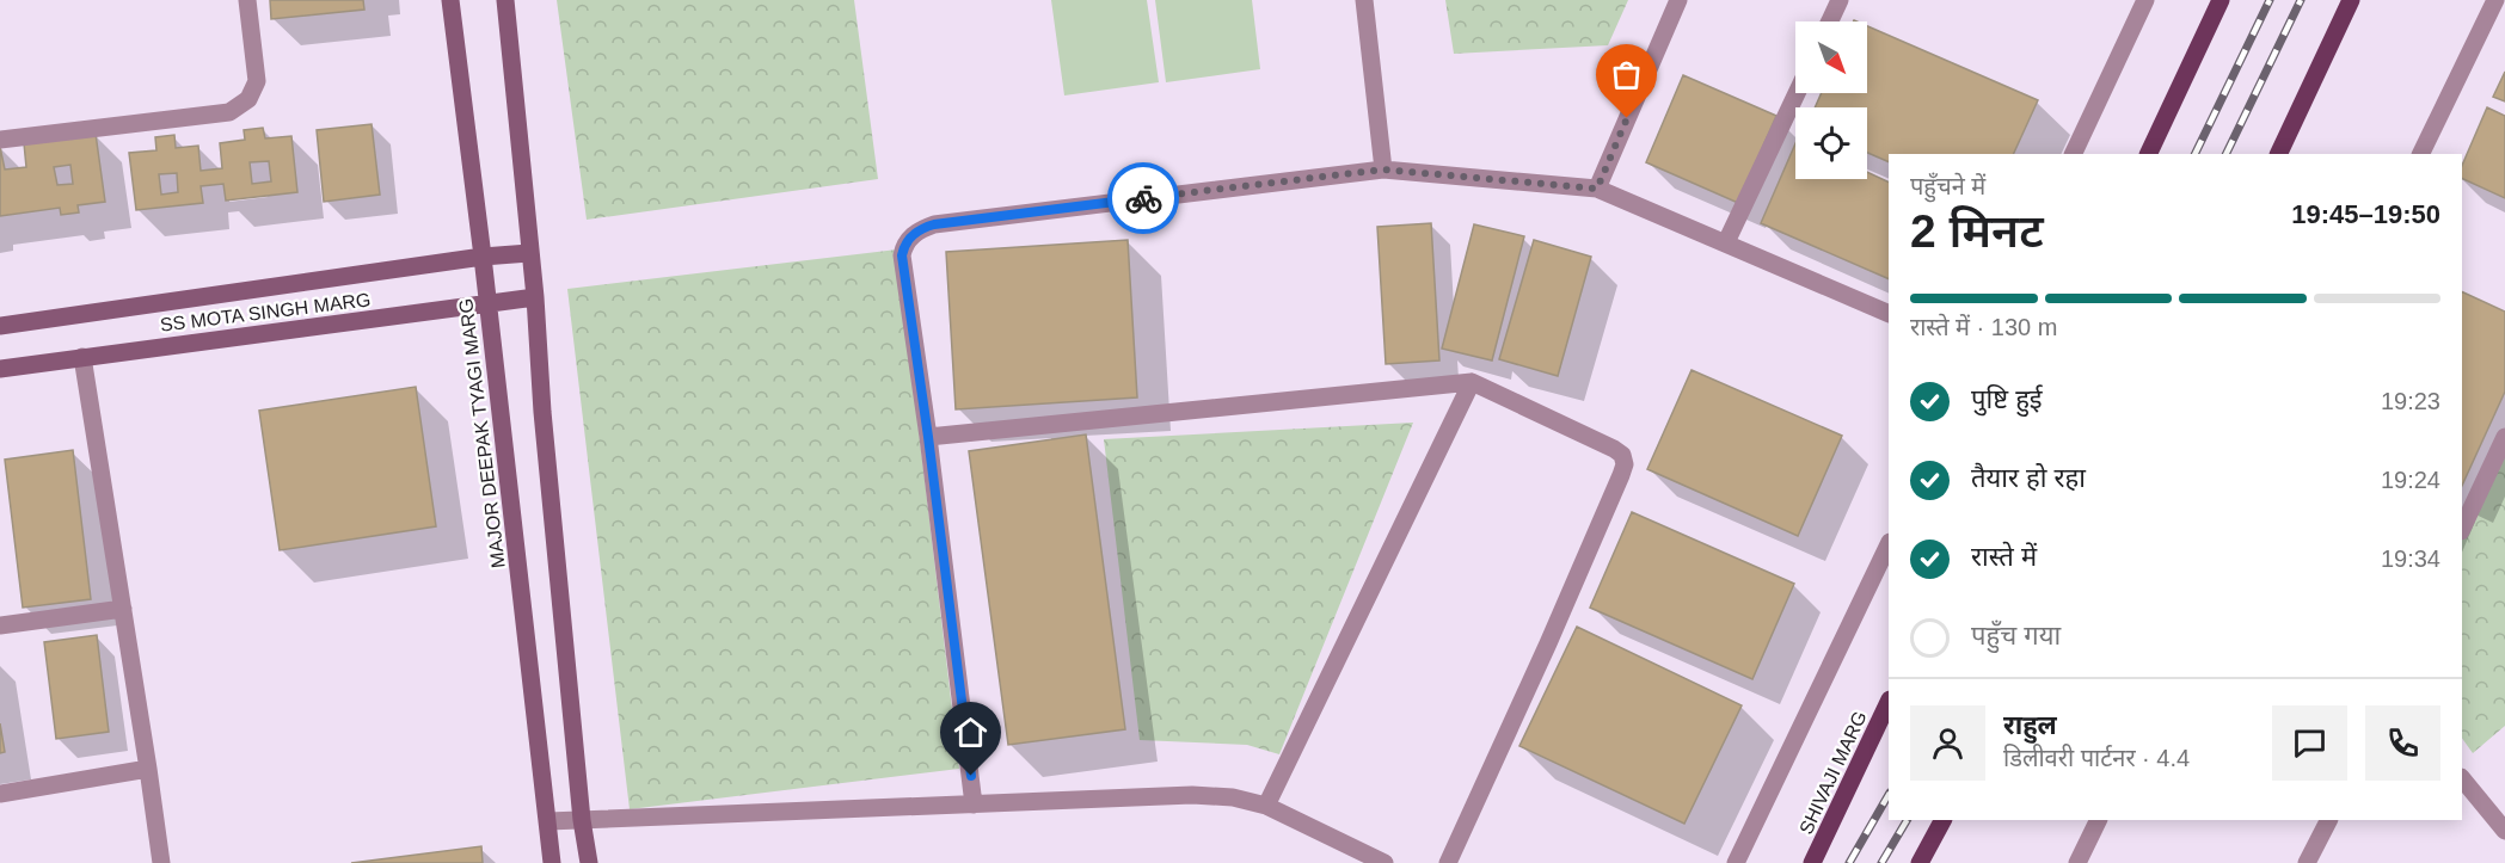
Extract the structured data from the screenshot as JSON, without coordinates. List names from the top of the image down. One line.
{"streets":{"main road":["SHIVAJI MARG"],"street":["SS MOTA SINGH MARG","MAJOR DEEPAK TYAGI MARG"]},"crossings":[["SS MOTA SINGH MARG","MAJOR DEEPAK TYAGI MARG"]],"north":"bottom right","page":{"heading":["2 मिनट","पहुँचने में","19:45–19:50"],"panel":["राहुल","डिलीवरी पार्टनर · 4.4"],"bar":"रास्ते में · 130 m","list":[["पुष्टि हुई","19:23"],["तैयार हो रहा","19:24"],["रास्ते में","19:34"],"पहुँच गया"]}}
